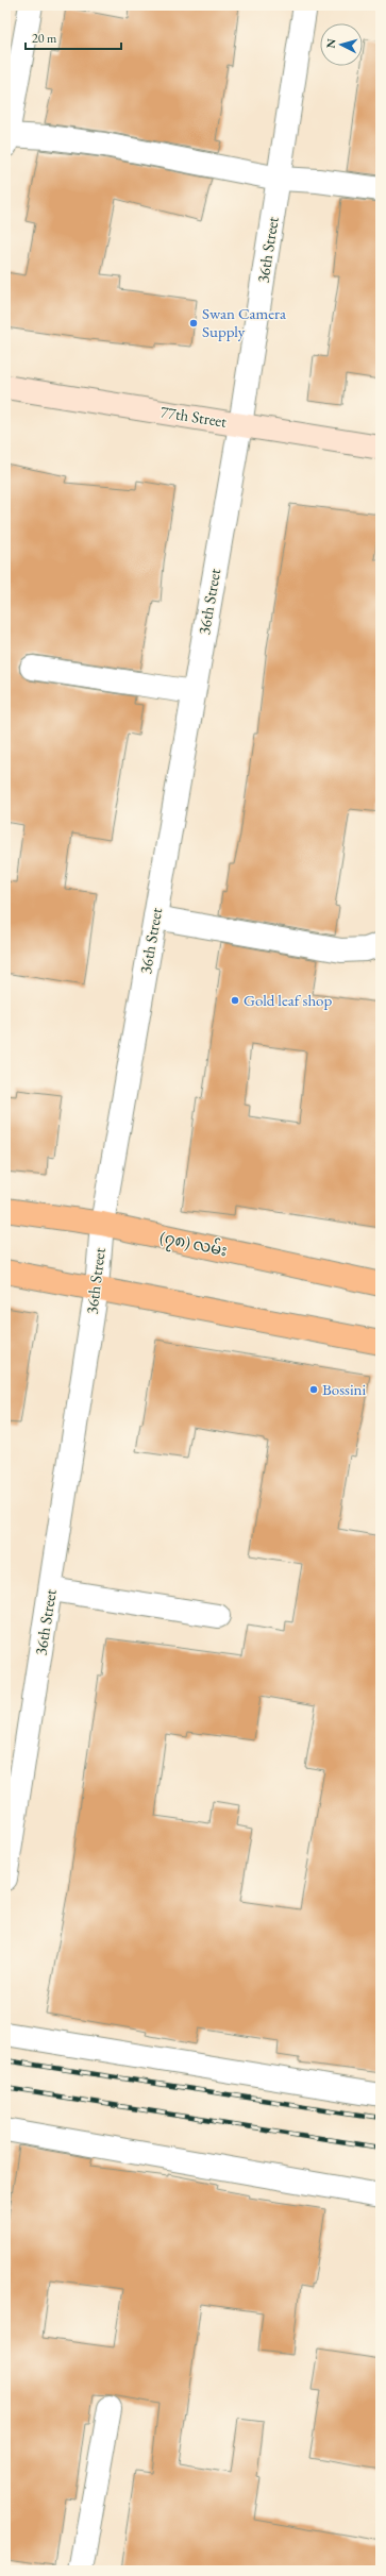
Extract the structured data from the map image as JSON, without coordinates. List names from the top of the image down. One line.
{"streets":{"main road":["(၇၈) လမ်း"],"street":["36th Street","77th Street"]},"crossings":[["36th Street","77th Street"],["36th Street","(၇၈) လမ်း"]],"places":["Swan Camera Supply","Gold leaf shop","Bossini"],"scale_bar":"20 m","north":"left"}
